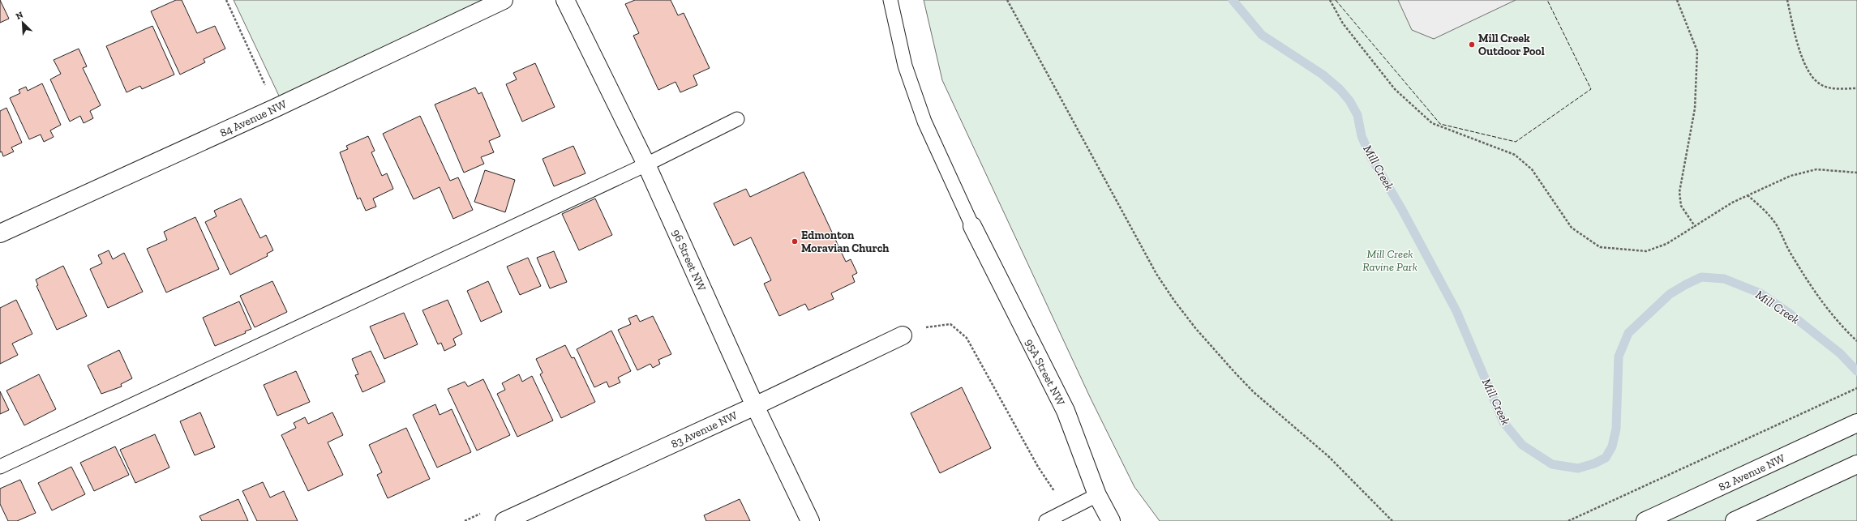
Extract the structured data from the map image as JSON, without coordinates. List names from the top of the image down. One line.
{"streets":{"street":["84 Avenue NW","96 Street NW","95A Street NW","83 Avenue NW","82 Avenue NW"]},"crossings":[["96 Street NW","83 Avenue NW"]],"water":["Mill Creek"],"parks":["Mill Creek Ravine Park"],"places":["Mill Creek Outdoor Pool","Edmonton Moravian Church"],"north":"top left"}
